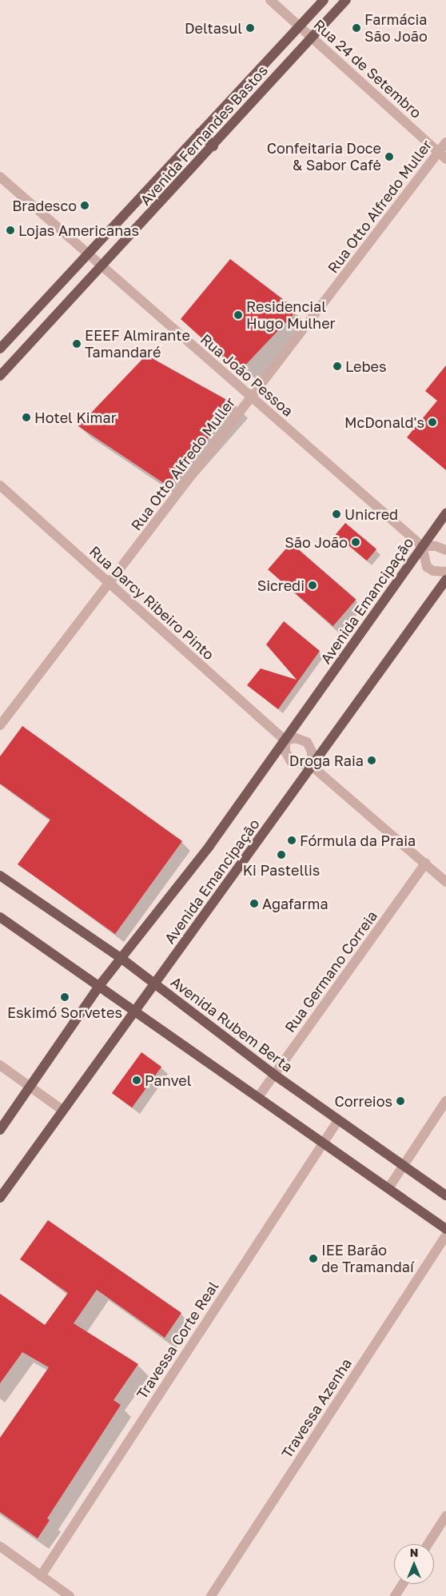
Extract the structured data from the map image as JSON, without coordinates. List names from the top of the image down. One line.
{"streets":{"main road":["Avenida Fernandes Bastos","Avenida Emancipação","Avenida Rubem Berta"],"street":["Rua 24 de Setembro","Rua Otto Alfredo Muller","Rua João Pessoa","Rua Darcy Ribeiro Pinto","Rua Germano Correia","Travessa Corte Real","Travessa Azenha"]},"crossings":[["Rua 24 de Setembro","Avenida Fernandes Bastos"],["Rua 24 de Setembro","Rua Otto Alfredo Muller"],["Avenida Fernandes Bastos","Rua João Pessoa"],["Rua Otto Alfredo Muller","Rua João Pessoa"],["Rua Otto Alfredo Muller","Rua Darcy Ribeiro Pinto"],["Rua João Pessoa","Avenida Emancipação"],["Avenida Emancipação","Rua Darcy Ribeiro Pinto"],["Avenida Emancipação","Avenida Rubem Berta"],["Rua Germano Correia","Avenida Rubem Berta"],["Avenida Rubem Berta","Travessa Corte Real"]],"places":["Deltasul","Farmácia São João","Confeitaria Doce & Sabor Cafė","Bradesco","Lojas Americanas","Residencial Hugo Mulher","EEEF Almirante Tamandaré","Lebes","Hotel Kimar","McDonald's","Unicred","São João","Sicredi","Droga Raia","Fórmula da Praia","Ki Pastellis","Agafarma","Eskimó Sorvetes","Panvel","Correios","IEE Barão de Tramandaí"],"north":"top"}
